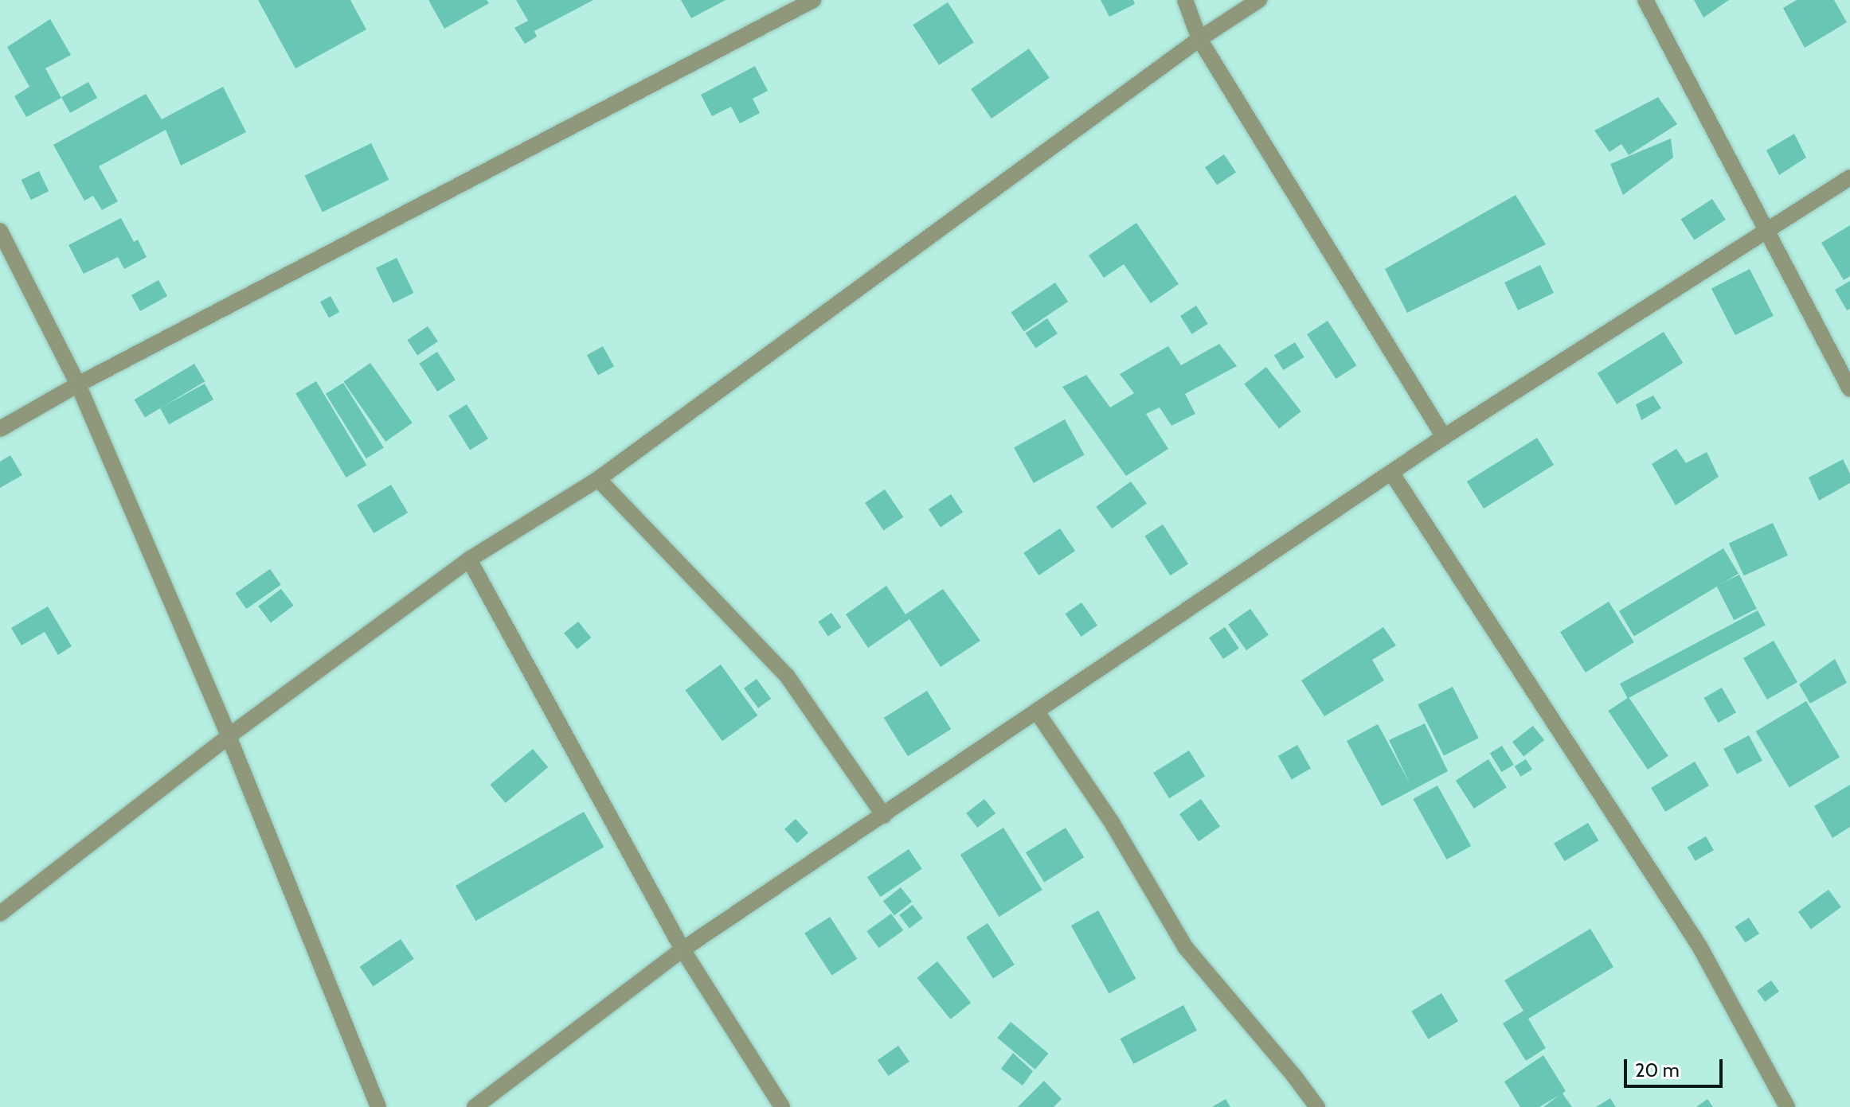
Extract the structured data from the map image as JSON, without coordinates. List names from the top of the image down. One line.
{"scale_bar":"20 m"}
